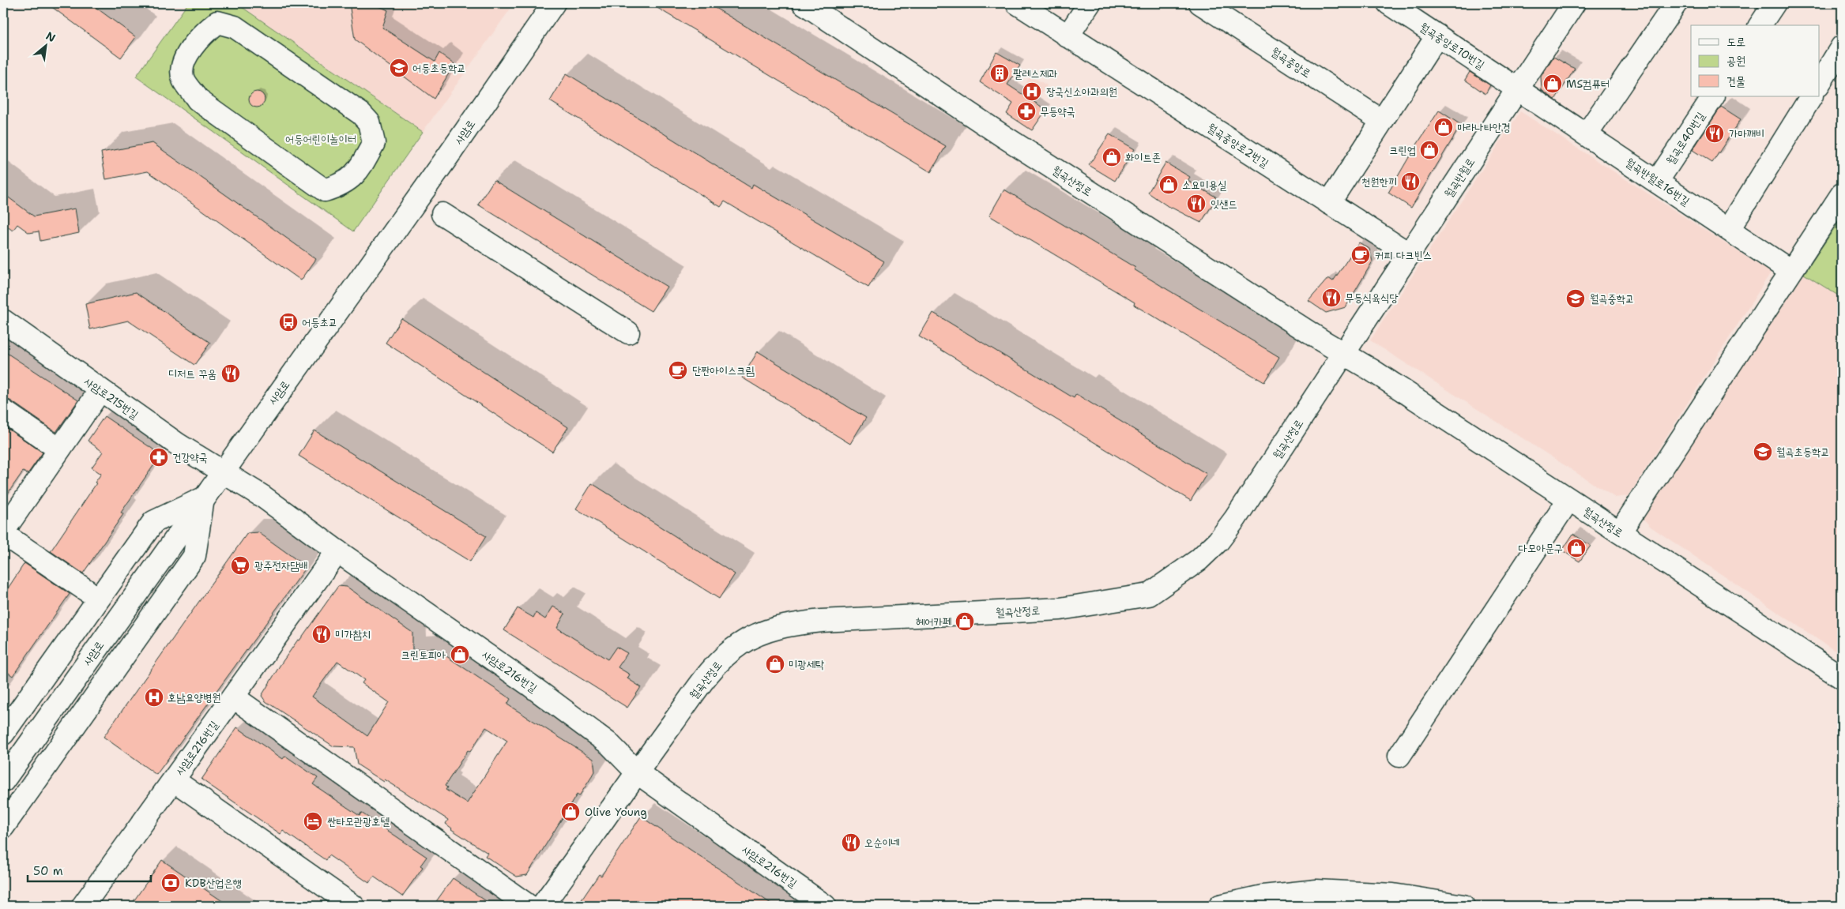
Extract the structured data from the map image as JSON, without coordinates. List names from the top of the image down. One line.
{"streets":{"street":["월곡중앙로10번길","월곡중앙로","사암로","월곡로40번길","월곡중앙로2번길","월곡반월로","월곡산정로","월곡반월로16번길","사암로215번길","사암로216번길"]},"crossings":[["월곡중앙로10번길","월곡반월로"],["월곡중앙로10번길","월곡반월로16번길"],["사암로","사암로215번길"],["사암로","사암로216번길"],["월곡로40번길","월곡반월로16번길"],["월곡중앙로2번길","월곡반월로"],["월곡반월로","월곡산정로"],["월곡반월로","월곡반월로16번길"],["월곡산정로","사암로216번길"],["사암로215번길","사암로216번길"]],"parks":["어등어린이놀이터"],"places":{"school or university":["어등초등학교","월곡중학교","월곡초등학교"],"building":["팔레스제과"],"shop":["MS컴퓨터","마라나타안경","크린업","화이트존","소요미용실","다모아문구","헤어카페","크린토피아","미광세탁","Olive Young"],"hospital":["장국신소아과의원","호남요양병원"],"pharmacy":["무등약국","건강약국"],"restaurant":["가마깨비","천원한끼","잇샌드","무등식육식당","디저트 꾸움","미가참치","오순이네"],"cafe":["커피 다크빈스","단짠아이스크림"],"bus stop":["어등초교"],"supermarket":["광주전자담배"],"hotel":["싼타모관광호텔"],"bank":["KDB산업은행"]},"legend":["도로","공원","건물"],"scale_bar":"50 m","north":"top right"}
